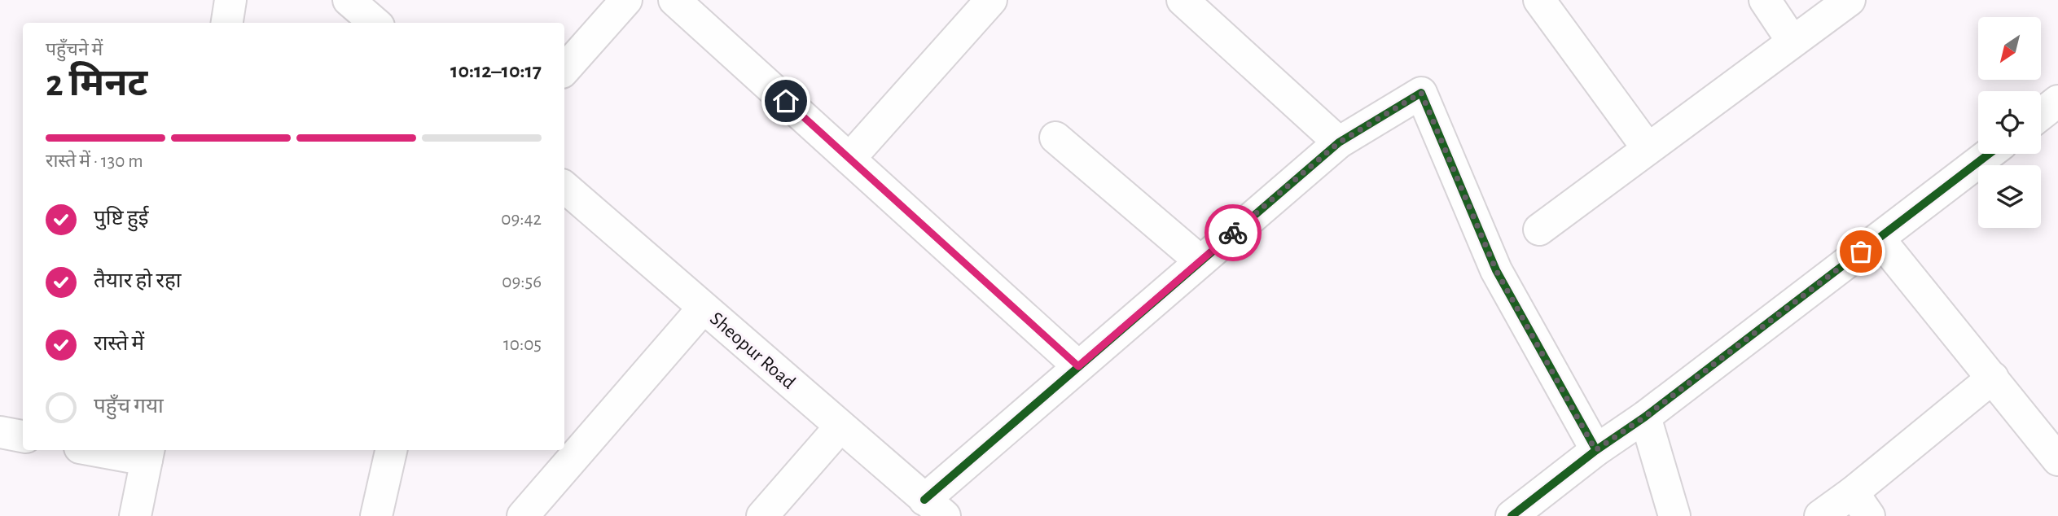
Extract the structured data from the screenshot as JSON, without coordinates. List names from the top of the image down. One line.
{"streets":{"street":["Sheopur Road"]},"north":"bottom left","page":{"heading":["2 मिनट","पहुँचने में","10:12–10:17"],"bar":"रास्ते में · 130 m","list":[["पुष्टि हुई","09:42"],["तैयार हो रहा","09:56"],["रास्ते में","10:05"],"पहुँच गया"]}}
